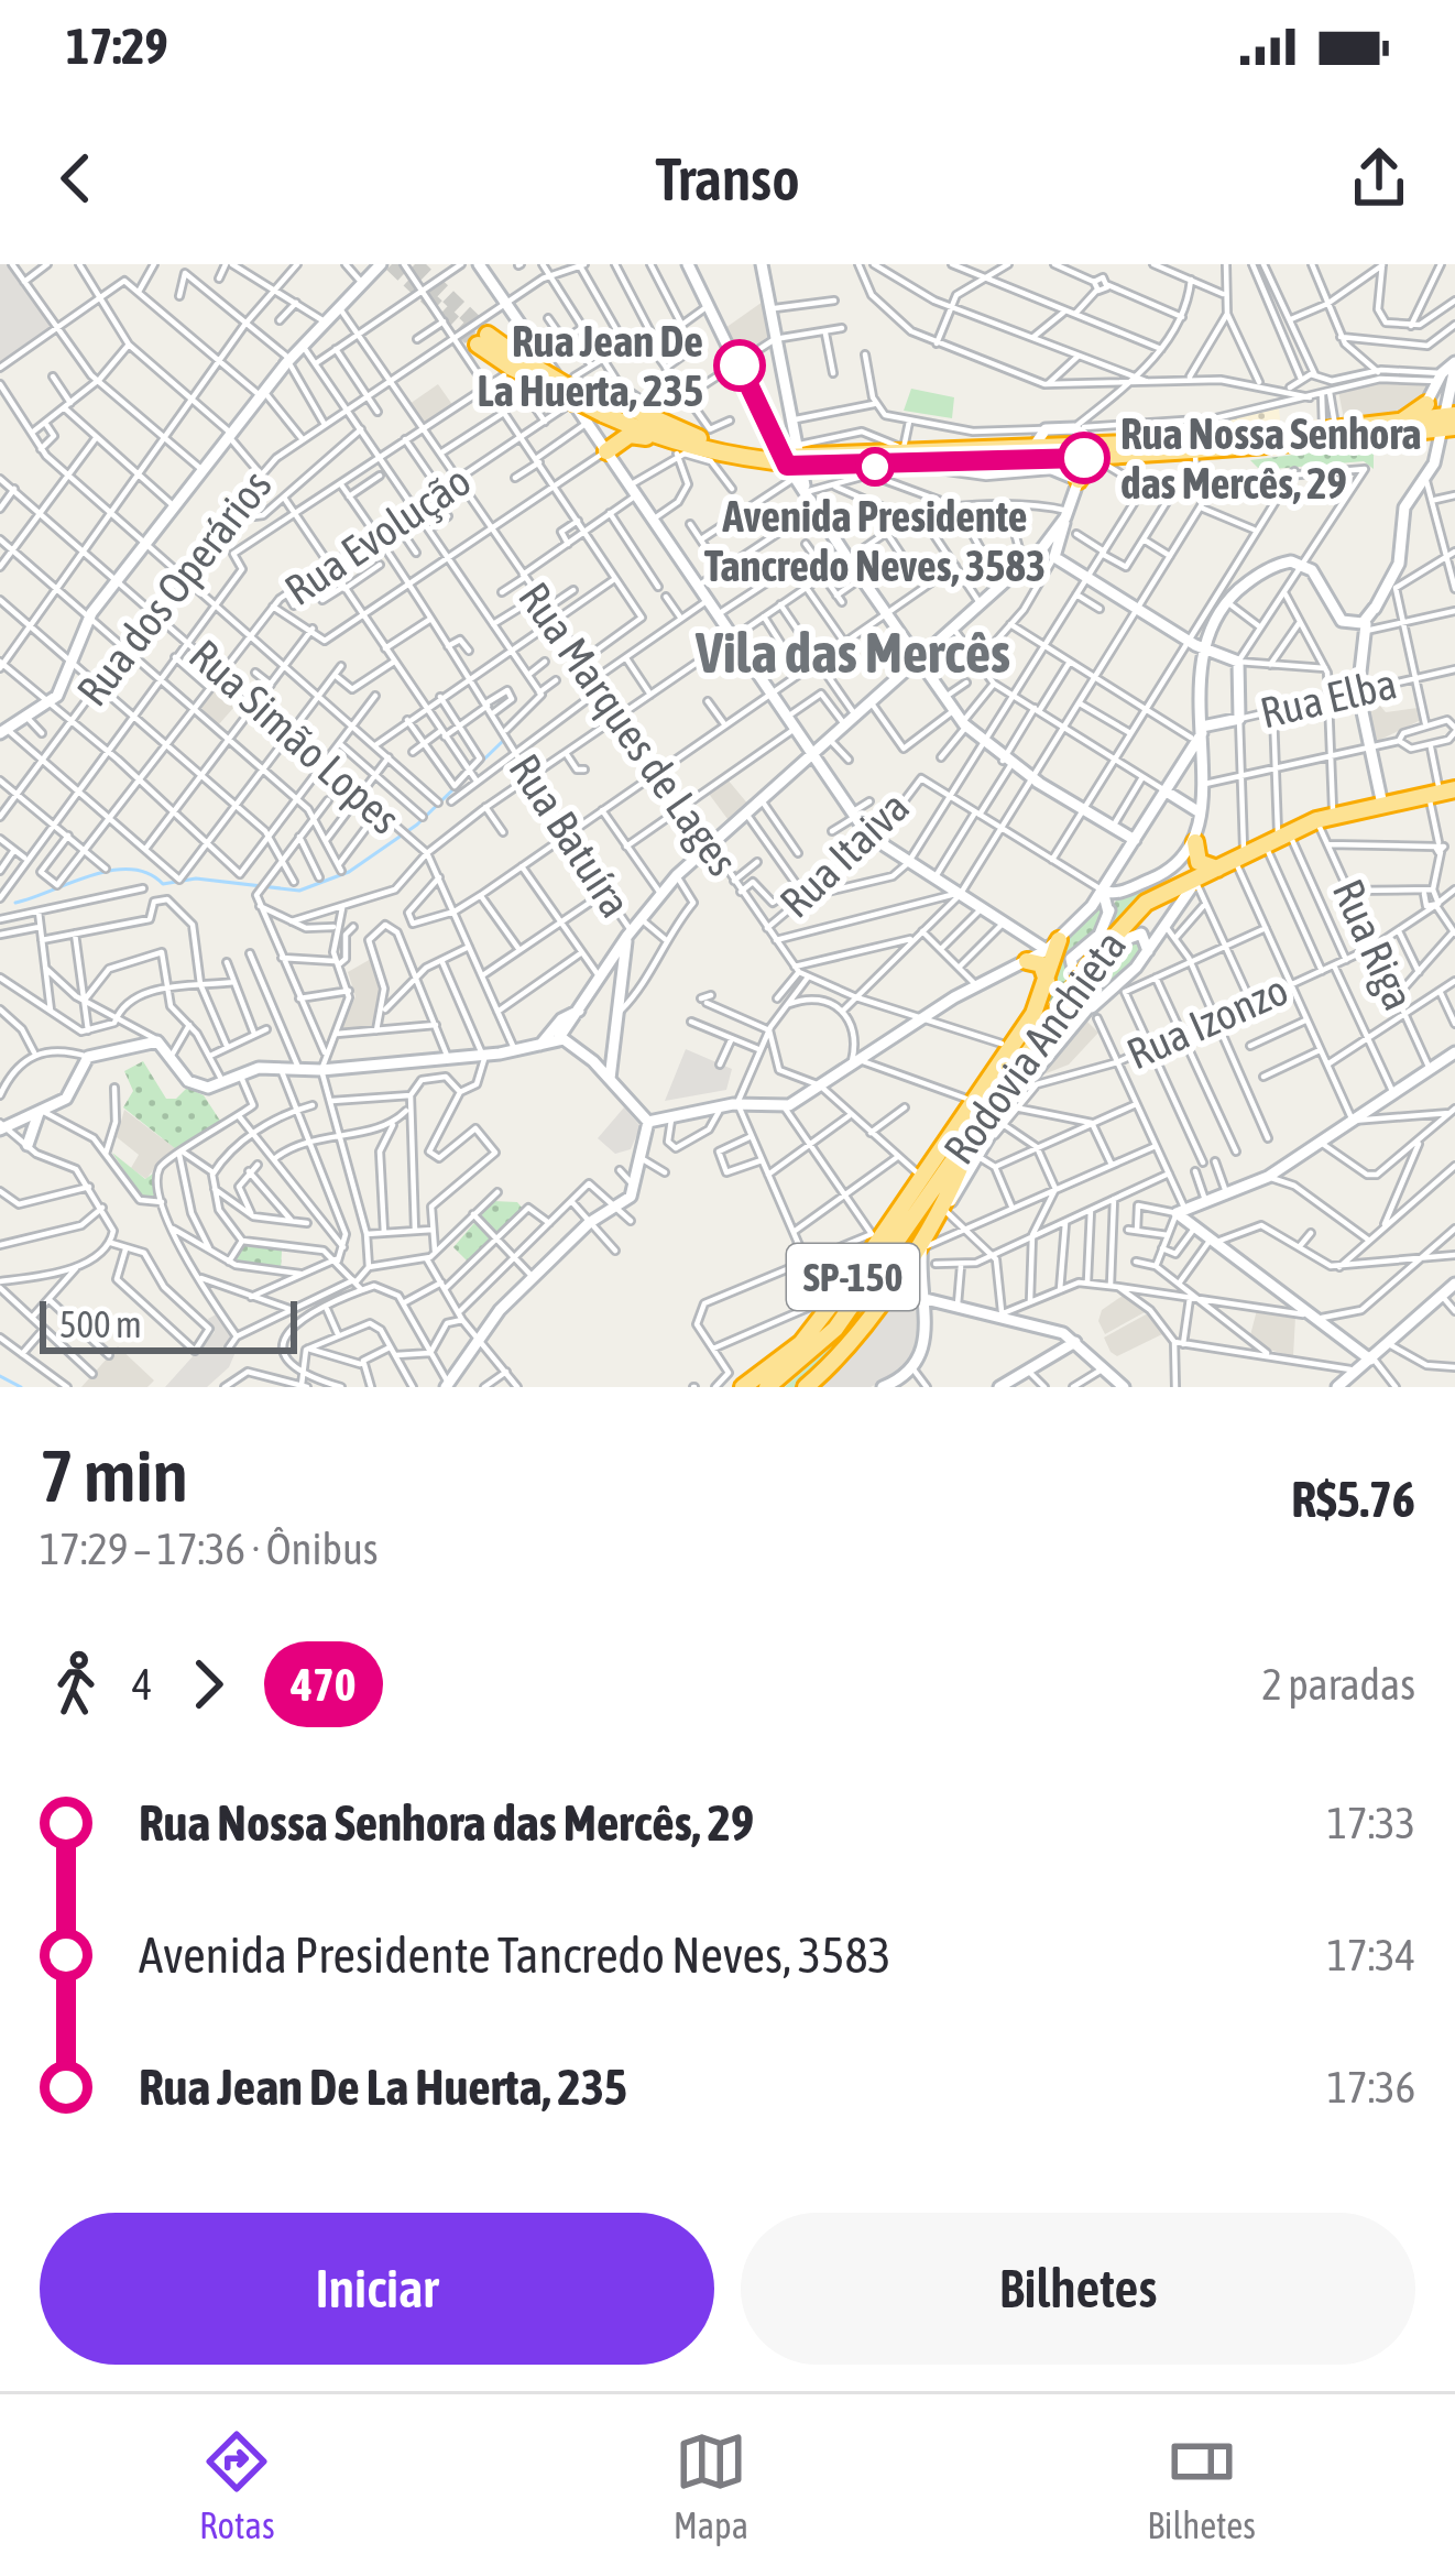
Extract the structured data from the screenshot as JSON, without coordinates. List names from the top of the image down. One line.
{"streets":{"highway":["Rodovia Anchieta","SP-150"],"main road":["Rua Elba"],"street":["Rua Evolução","Rua dos Operários","Rua Marques de Lages","Rua Simão Lopes","Rua Batuíra","Rua Itaiva","Rua Riga","Rua Izonzo"]},"crossings":[["Rua Evolução","Rua Marques de Lages"],["Rua Evolução","Rua Simão Lopes"],["Rua dos Operários","Rua Marques de Lages"],["Rua dos Operários","Rua Simão Lopes"],["Rua Marques de Lages","Rua Itaiva"],["Rua Riga","Rua Izonzo"],["Rua Riga","Rodovia Anchieta"]],"districts":["Vila das Mercês"],"places":["Rua Jean De La Huerta, 235","Rua Nossa Senhora das Mercês, 29","Avenida Presidente Tancredo Neves, 3583"],"lines":["bus line 470"],"scale_bar":"500 m","page":{"status":"17:29","header":"Transo","scale":"500 m","heading":["7 min","17:29 – 17:36 · Ônibus","R$5.76"],"legs":["4","470","2 paradas"],"list":[{"name":"Rua Nossa Senhora das Mercês, 29","value":"17:33"},{"name":"Avenida Presidente Tancredo Neves, 3583","value":"17:34"},{"name":"Rua Jean De La Huerta, 235","value":"17:36"}],"buttons":["Iniciar","Bilhetes"],"tabs":["Rotas","Mapa","Bilhetes"]}}
